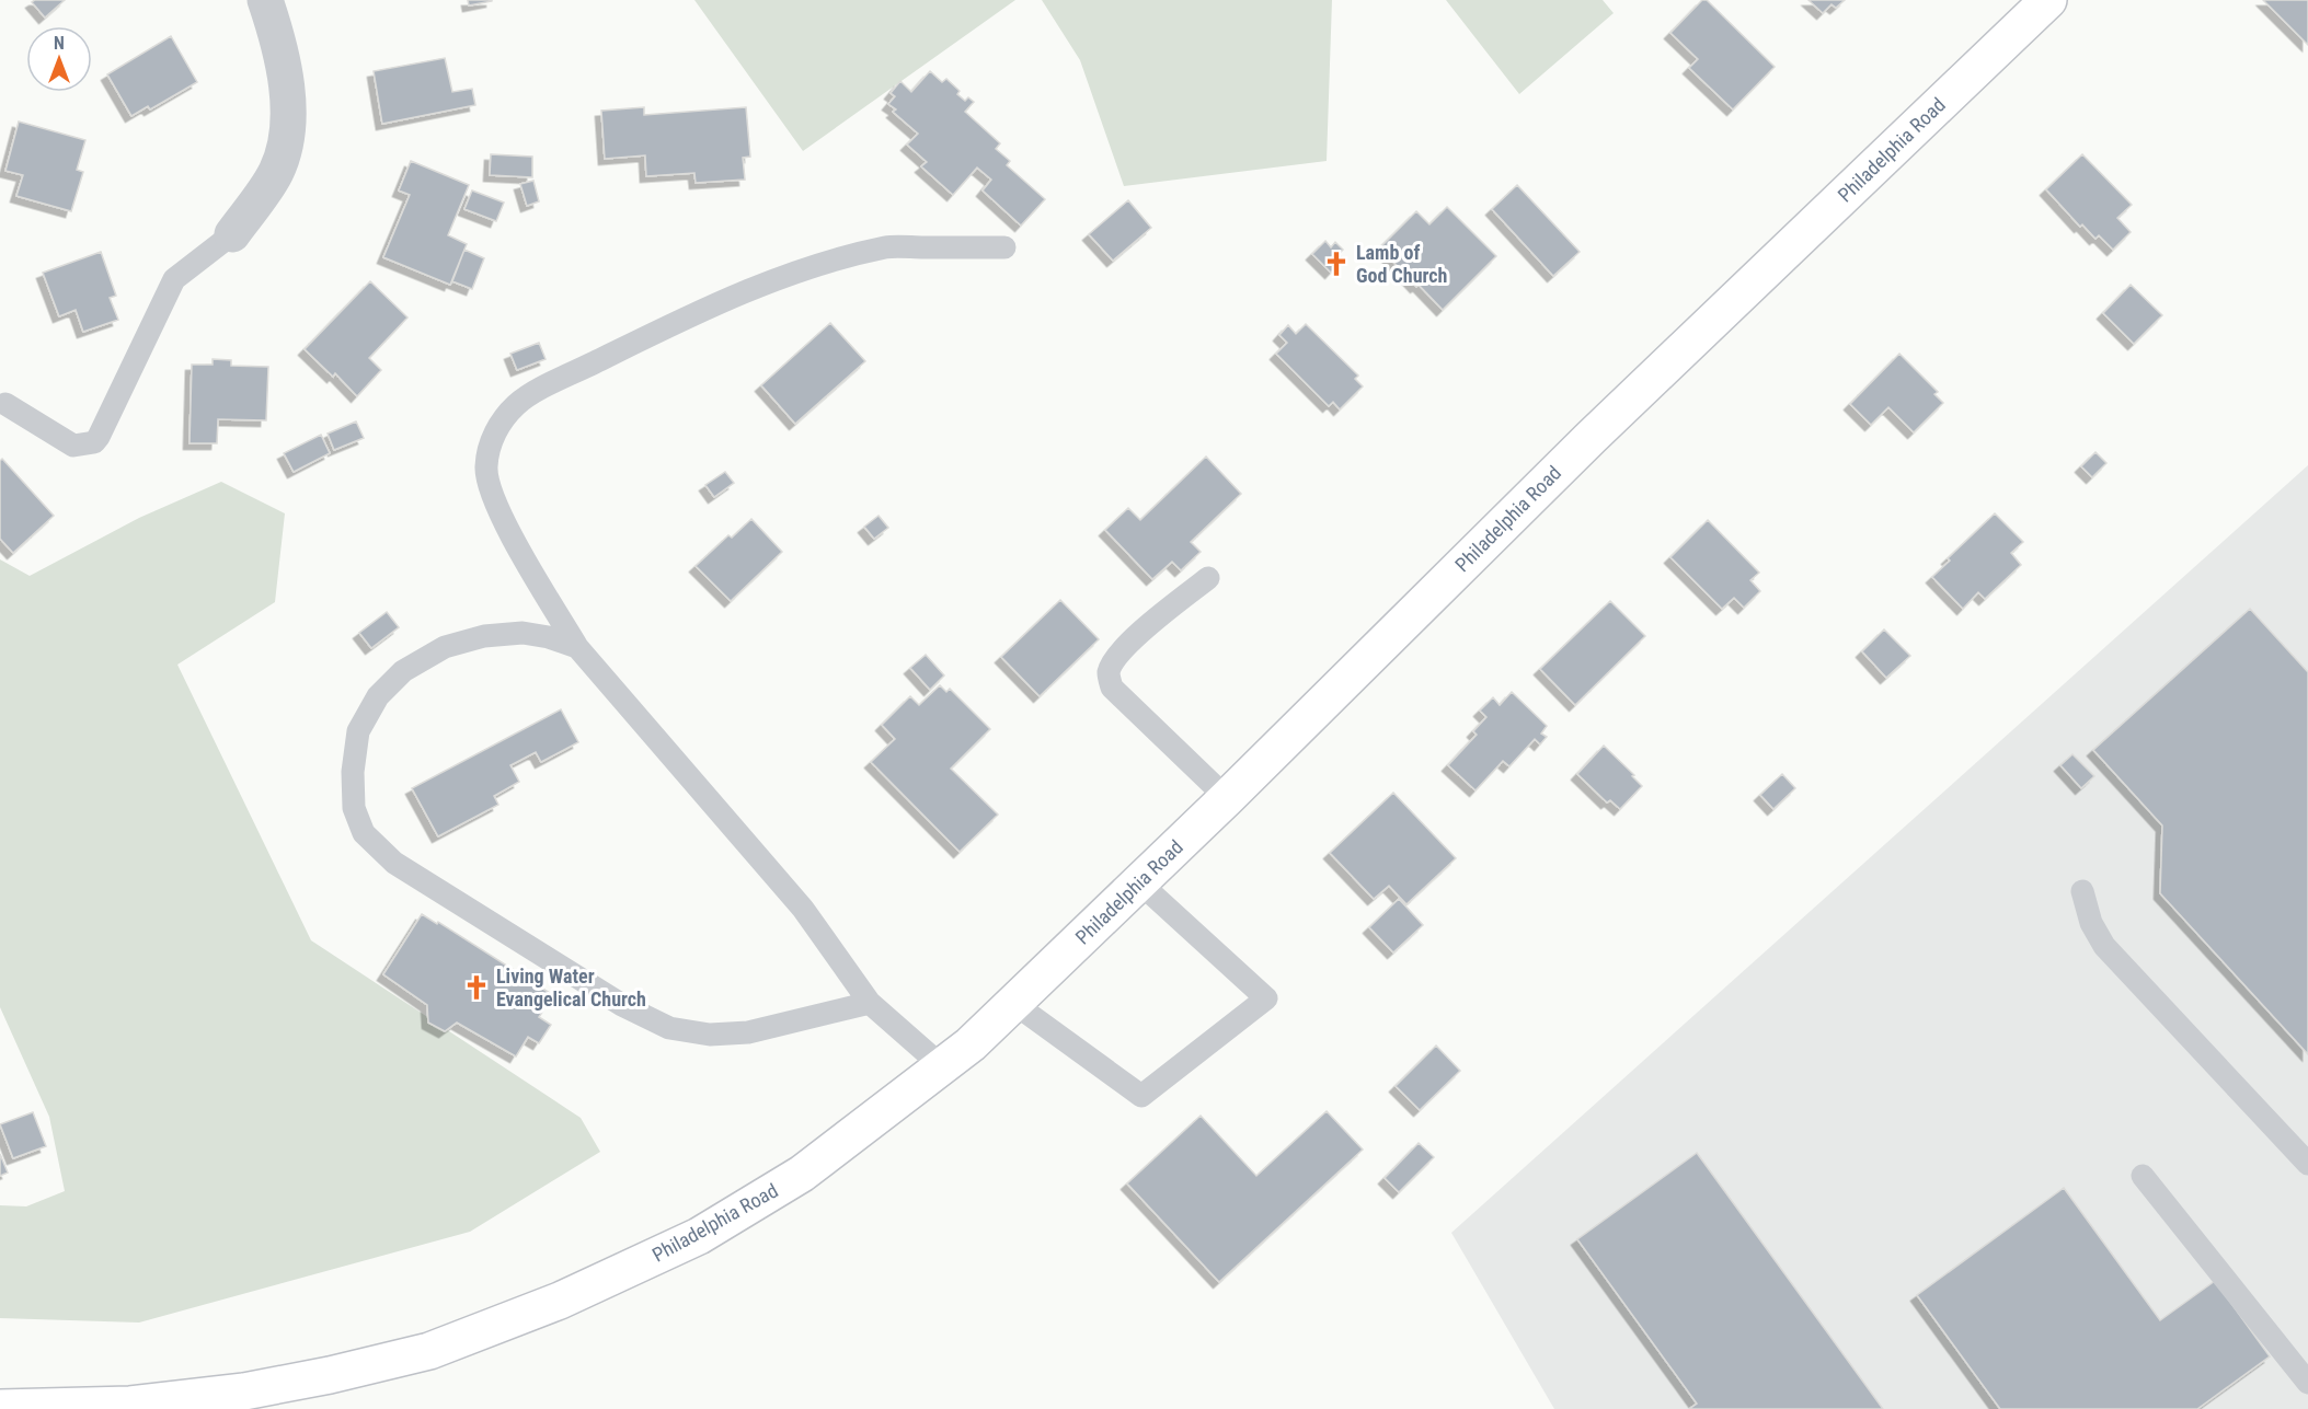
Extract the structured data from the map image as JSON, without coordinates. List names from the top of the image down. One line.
{"streets":{"main road":["Philadelphia Road"]},"places":{"church":["Lamb of God Church","Living Water Evangelical Church"]},"north":"top"}
